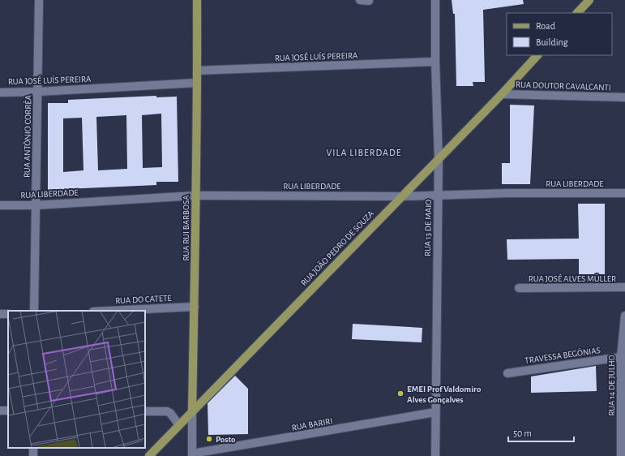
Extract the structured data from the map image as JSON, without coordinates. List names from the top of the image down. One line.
{"streets":{"main road":["RUA RUI BARBOSA","RUA JOÃO PEDRO DE SOUZA"],"street":["RUA JOSÉ LUÍS PEREIRA","RUA DOUTOR CAVALCANTI","RUA ANTÔNIO CORRÊA","RUA LIBERDADE","RUA 13 DE MAIO","RUA JOSÉ ALVES MÜLLER","RUA DO CATETE","TRAVESSA BEGÔNIAS","RUA 14 DE JULHO","RUA BARIRI"]},"crossings":[["RUA JOSÉ LUÍS PEREIRA","RUA ANTÔNIO CORRÊA"],["RUA JOSÉ LUÍS PEREIRA","RUA RUI BARBOSA"],["RUA JOSÉ LUÍS PEREIRA","RUA 13 DE MAIO"],["RUA DOUTOR CAVALCANTI","RUA JOÃO PEDRO DE SOUZA"],["RUA ANTÔNIO CORRÊA","RUA LIBERDADE"],["RUA LIBERDADE","RUA RUI BARBOSA"],["RUA LIBERDADE","RUA 13 DE MAIO"],["RUA LIBERDADE","RUA JOÃO PEDRO DE SOUZA"],["RUA RUI BARBOSA","RUA JOÃO PEDRO DE SOUZA"],["RUA RUI BARBOSA","RUA DO CATETE"],["RUA RUI BARBOSA","RUA BARIRI"],["RUA 13 DE MAIO","RUA JOÃO PEDRO DE SOUZA"],["RUA 13 DE MAIO","RUA BARIRI"],["TRAVESSA BEGÔNIAS","RUA 14 DE JULHO"]],"districts":["VILA LIBERDADE"],"places":["EMEI Prof Valdomiro Alves Gonçalves","Posto"],"legend":["Road","Building"],"scale_bar":"50 m"}
